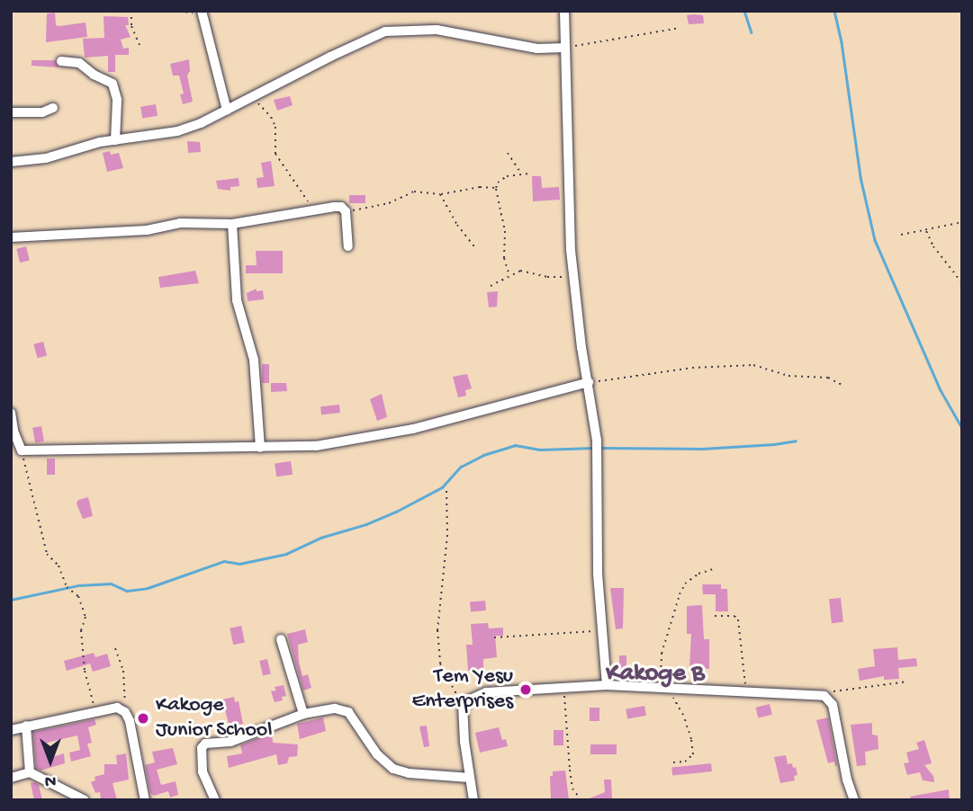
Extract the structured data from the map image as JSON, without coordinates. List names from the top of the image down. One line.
{"districts":["Kakoge B"],"places":["Tem Yesu Enterprises","Kakoge Junior School"],"north":"bottom"}
